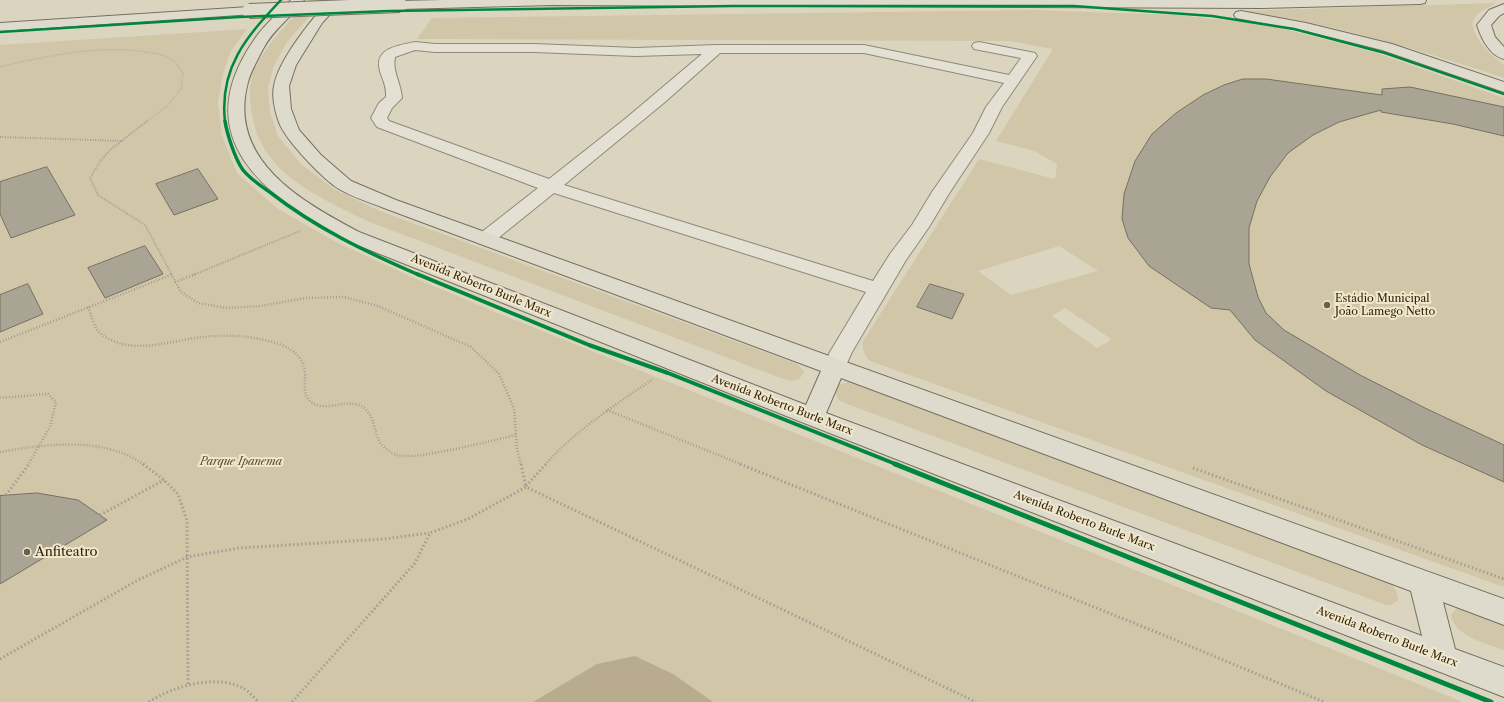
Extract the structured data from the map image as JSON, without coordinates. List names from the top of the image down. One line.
{"streets":{"main road":["Avenida Roberto Burle Marx"]},"parks":["Parque Ipanema"],"places":["Estádio Municipal João Lamego Netto","Anfiteatro"]}
